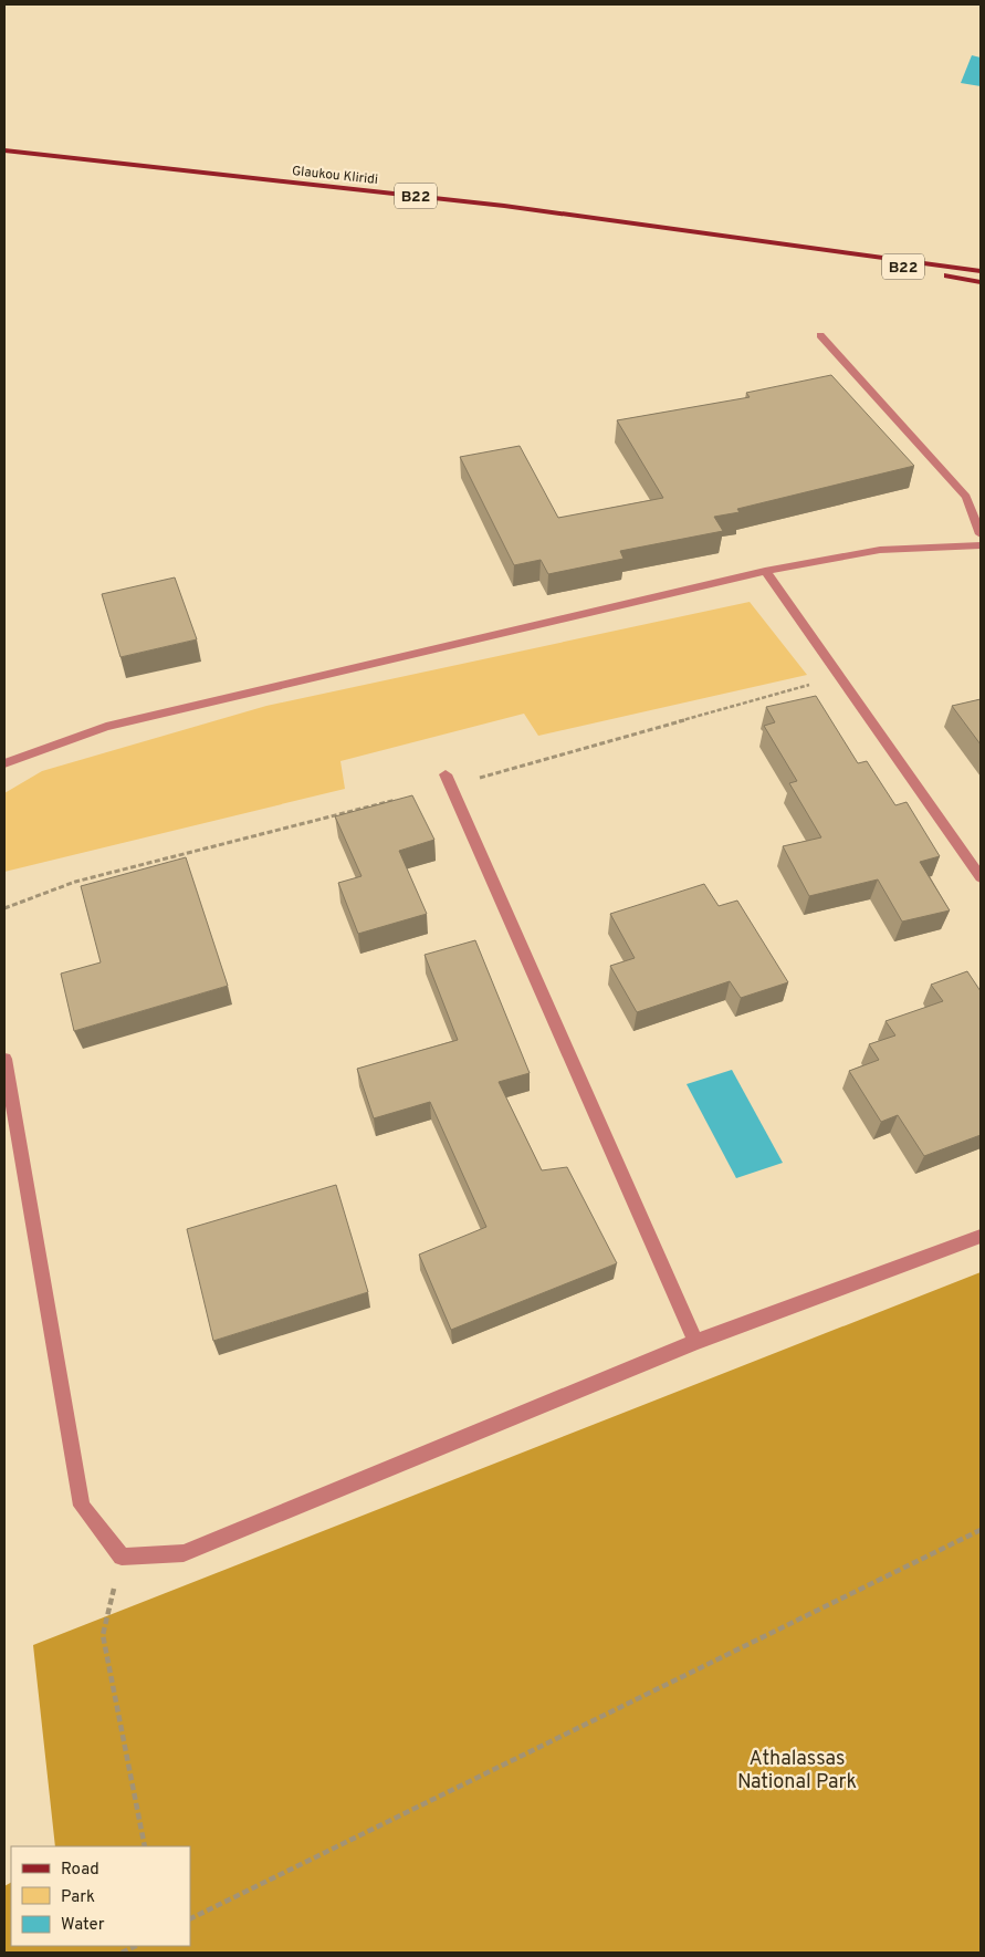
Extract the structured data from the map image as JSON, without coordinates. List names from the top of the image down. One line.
{"streets":{"main road":["Glaukou Kliridi","B22"]},"parks":["Athalassas National Park"],"legend":["Road","Park","Water"]}
